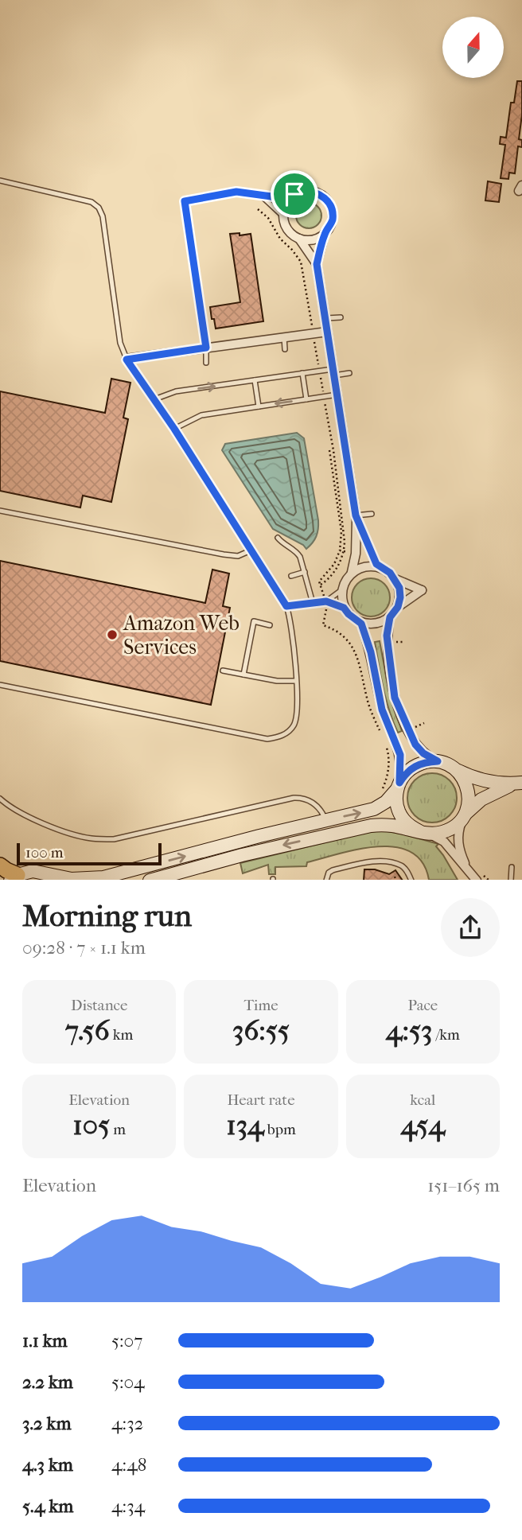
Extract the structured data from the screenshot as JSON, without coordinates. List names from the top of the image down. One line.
{"places":["Amazon Web Services"],"scale_bar":"100 m","north":"top","page":{"scale":"100 m","heading":["Morning run","09:28 · 7 × 1.1 km"],"stats":[["Distance","7.56 km"],["Time","36:55"],["Pace","4:53 /km"],["Elevation","105 m"],["Heart rate","134 bpm"],["kcal","454"]],"chart":["Elevation","151–165 m"],"list":[{"name":"1.1 km","note":"5:07"},{"name":"2.2 km","note":"5:04"},{"name":"3.2 km","note":"4:32"},{"name":"4.3 km","note":"4:48"},{"name":"5.4 km","note":"4:34"}]}}
